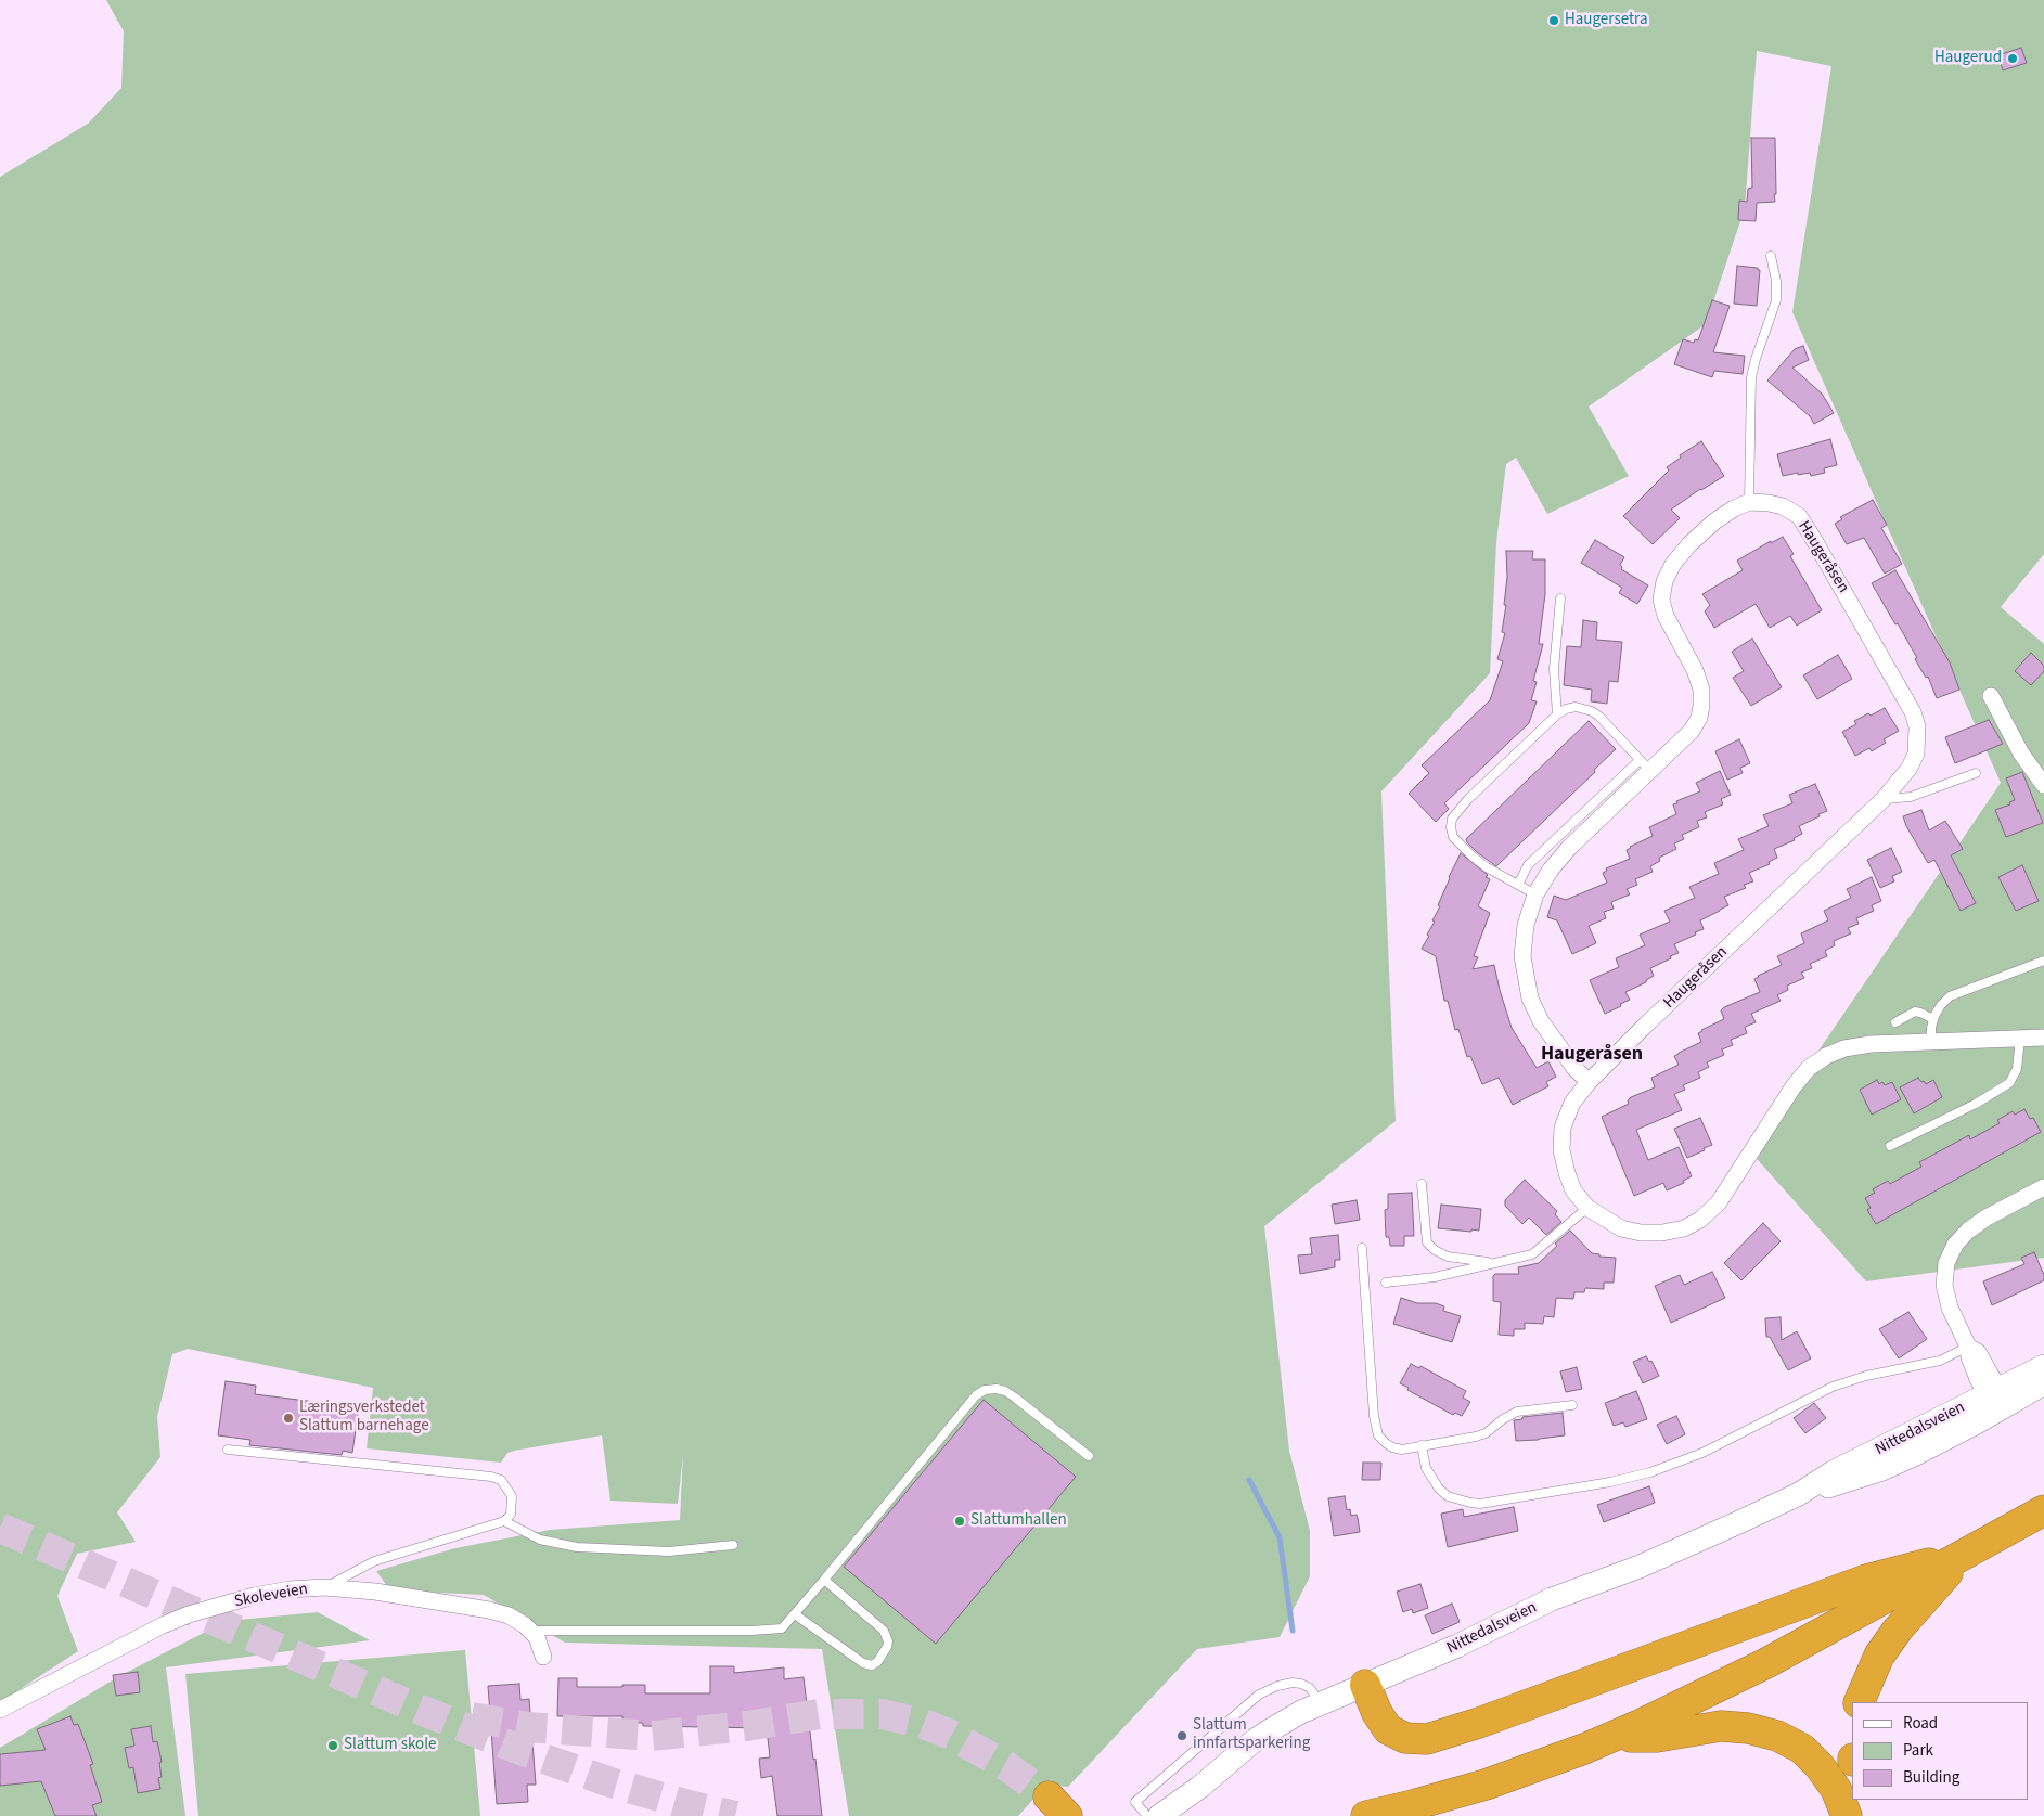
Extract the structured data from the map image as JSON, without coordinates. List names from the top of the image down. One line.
{"streets":{"main road":["Nittedalsveien"],"street":["Haugeråsen","Skoleveien"]},"districts":["Haugeråsen"],"places":["Haugersetra","Haugerud","Læringsverkstedet Slattum barnehage","Slattumhallen","Slattum innfartsparkering","Slattum skole"],"legend":["Road","Park","Building"]}
